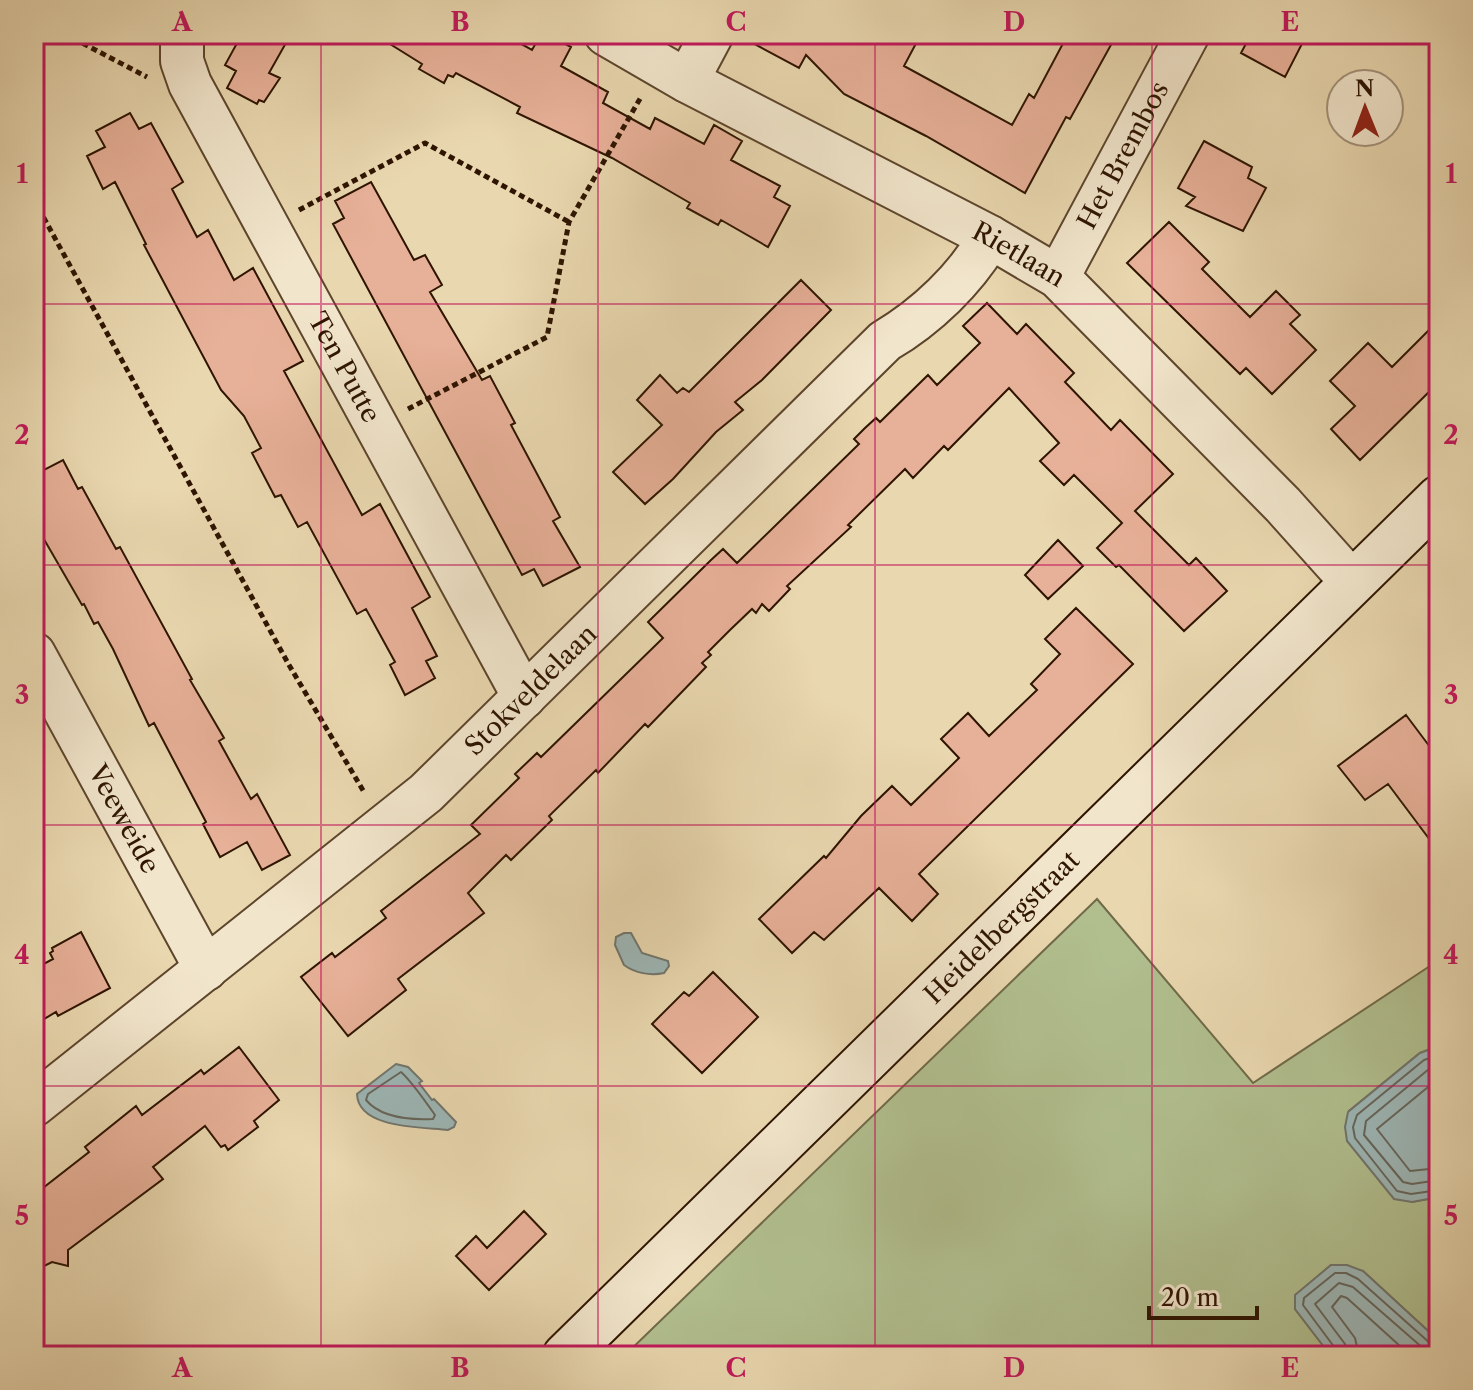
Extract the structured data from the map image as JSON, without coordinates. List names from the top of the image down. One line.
{"streets":{"main road":["Heidelbergstraat"],"street":["Het Brembos","Rietlaan","Ten Putte","Stokveldelaan","Veeweide"]},"crossings":[["Het Brembos","Rietlaan"],["Rietlaan","Stokveldelaan"],["Rietlaan","Heidelbergstraat"],["Ten Putte","Stokveldelaan"],["Stokveldelaan","Veeweide"]],"scale_bar":"20 m","north":"top","grid":{"columns":["A","B","C","D","E"],"rows":["1","2","3","4","5"]}}
